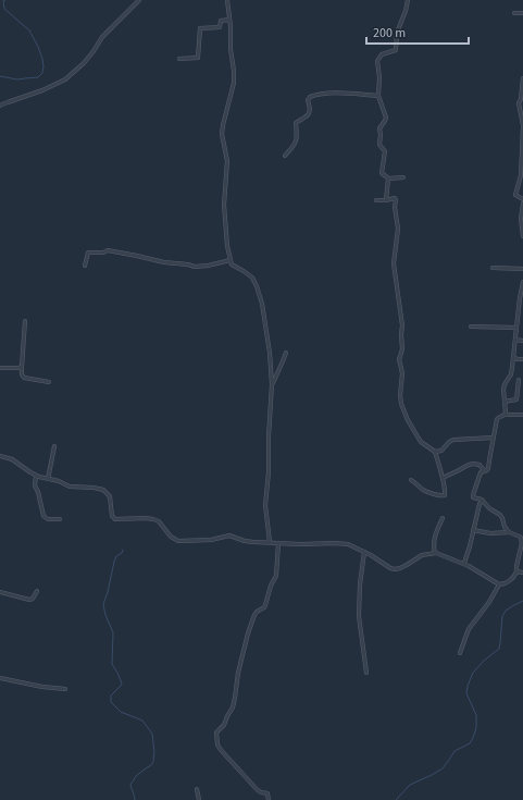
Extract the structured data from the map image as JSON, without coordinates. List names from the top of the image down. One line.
{"scale_bar":"200 m"}
